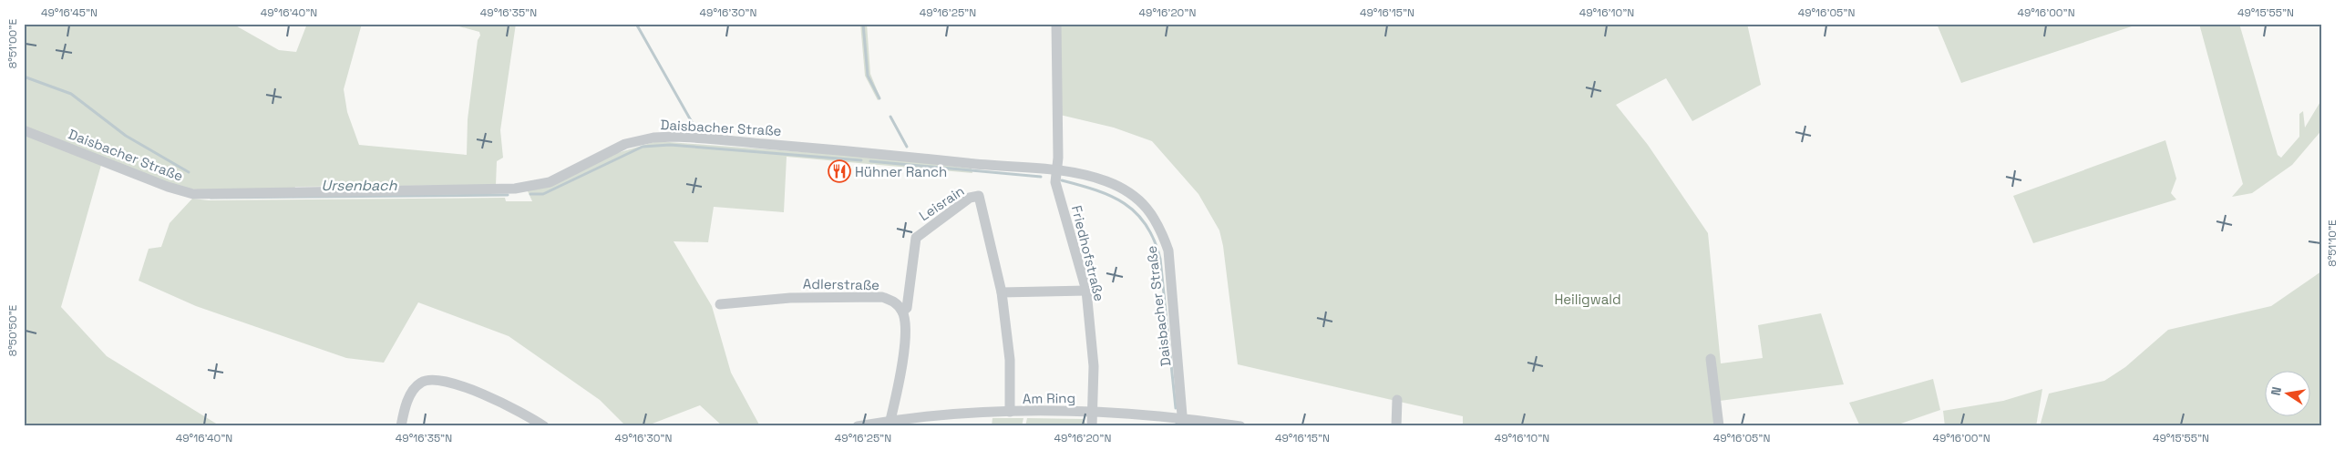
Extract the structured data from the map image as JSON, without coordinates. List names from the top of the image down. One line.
{"streets":{"street":["Daisbacher Straße","Leisrain","Friedhofstraße","Adlerstraße","Am Ring"]},"crossings":[["Daisbacher Straße","Friedhofstraße"],["Daisbacher Straße","Am Ring"],["Leisrain","Adlerstraße"],["Friedhofstraße","Am Ring"]],"water":["Ursenbach"],"parks":["Heiligwald"],"places":{"restaurant":["Hühner Ranch"]},"north":"left","coordinates":["49°16'45\"N","49°16'40\"N","49°16'35\"N","49°16'30\"N","49°16'25\"N","49°16'20\"N","49°16'15\"N","49°16'10\"N","49°16'05\"N","49°16'00\"N","49°15'55\"N","8°51'00\"E","8°51'10\"E","8°50'50\"E"]}
